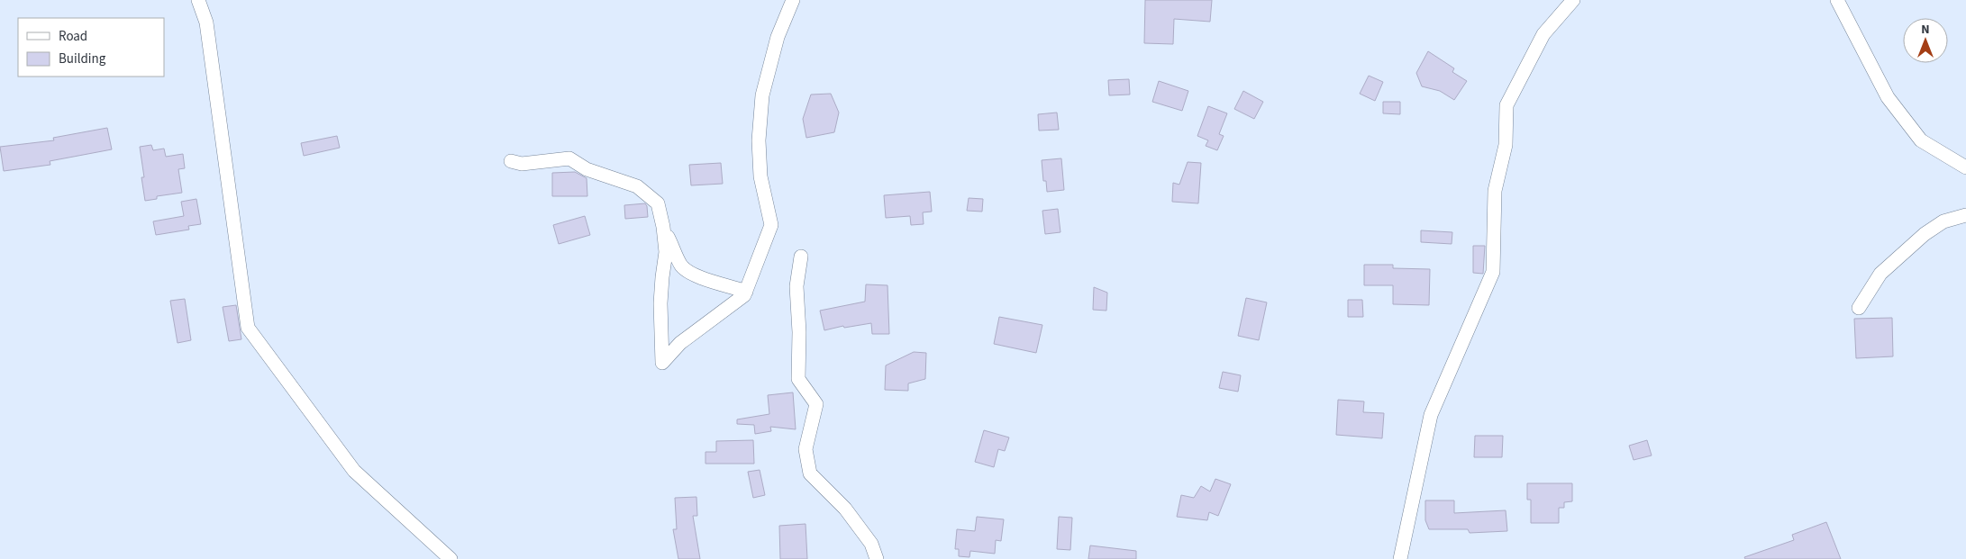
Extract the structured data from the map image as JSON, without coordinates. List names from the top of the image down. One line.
{"legend":["Road","Building"],"north":"top"}
